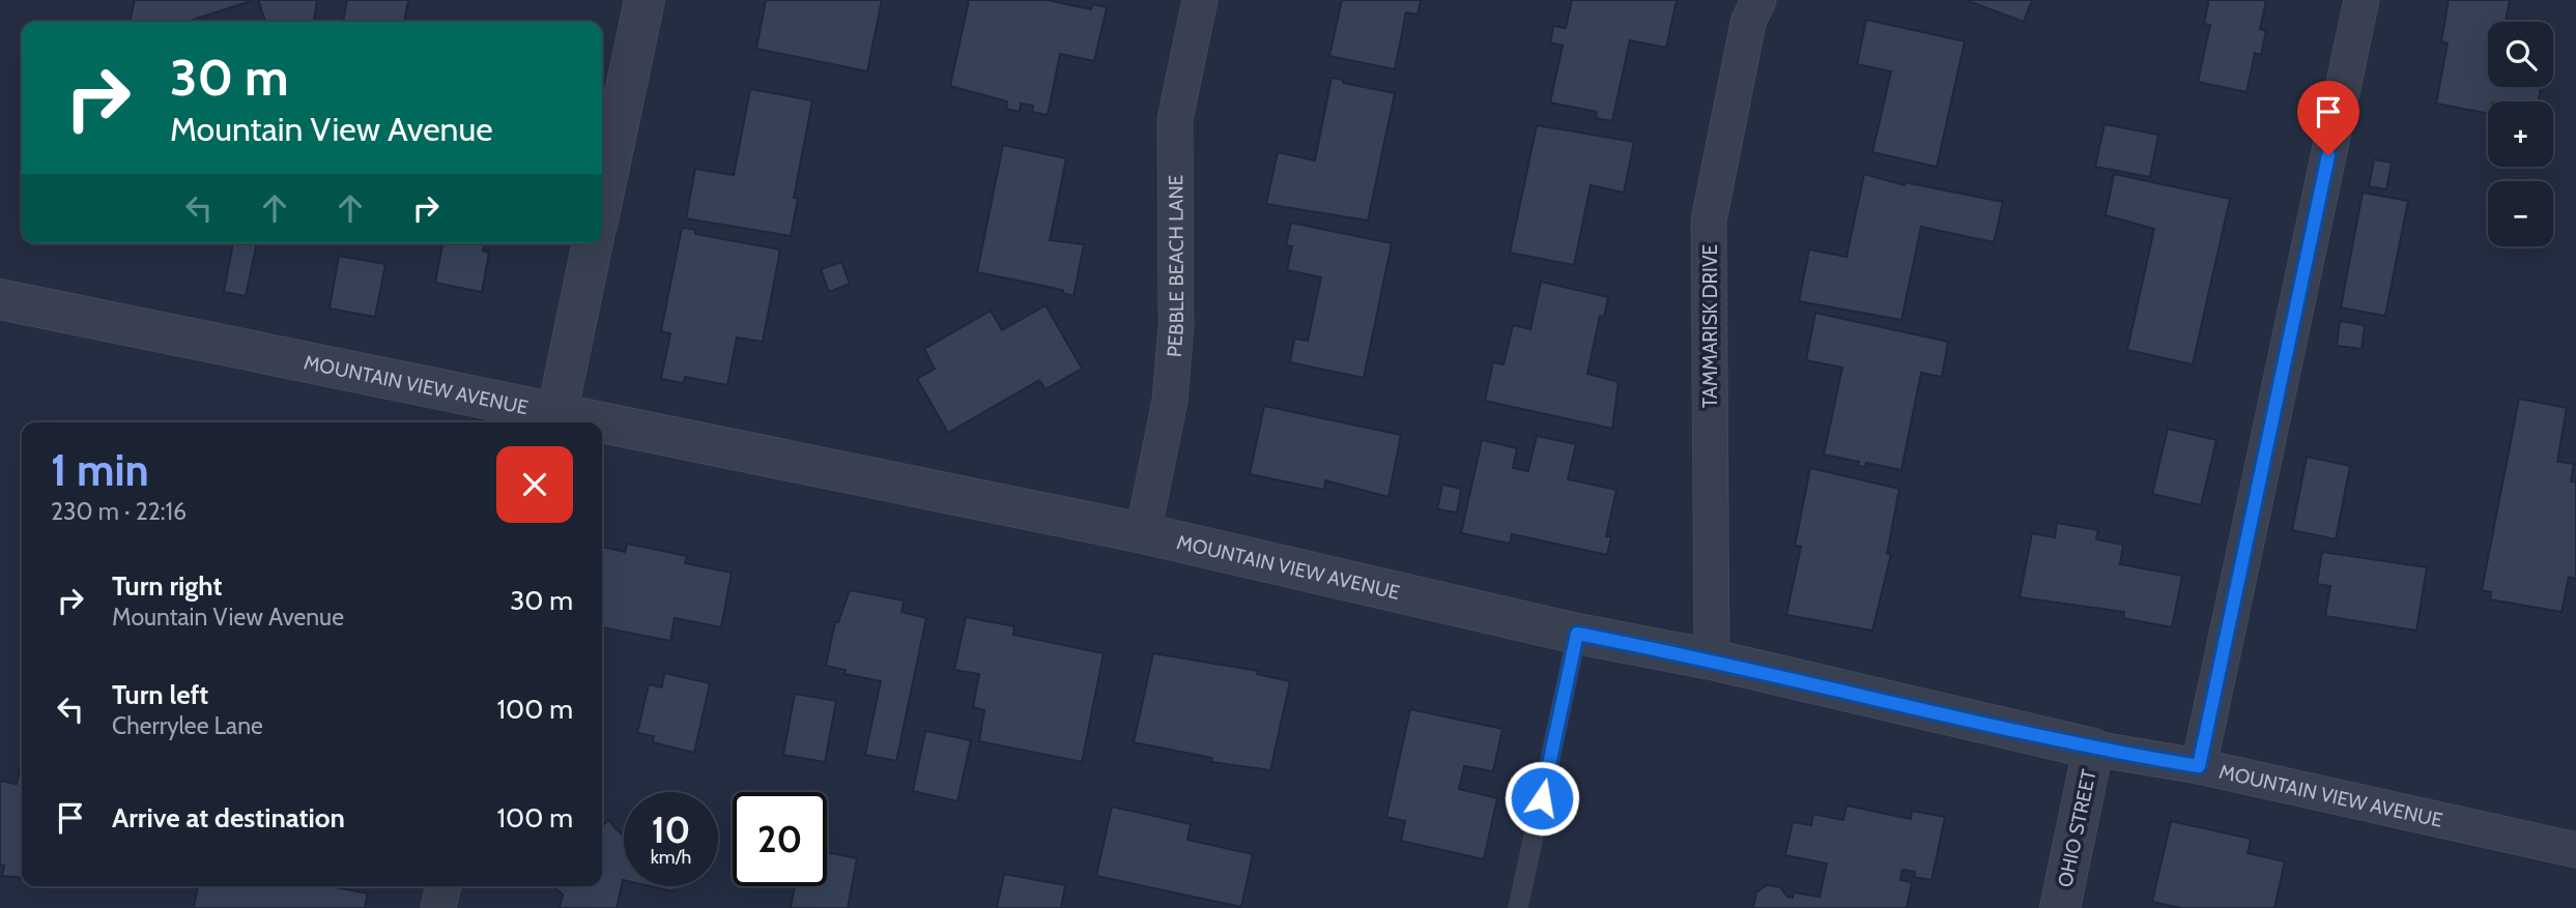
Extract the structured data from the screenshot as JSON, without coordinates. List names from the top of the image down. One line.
{"streets":{"street":["PEBBLE BEACH LANE","TAMMARISK DRIVE","MOUNTAIN VIEW AVENUE","OHIO STREET"]},"crossings":[["PEBBLE BEACH LANE","MOUNTAIN VIEW AVENUE"],["TAMMARISK DRIVE","MOUNTAIN VIEW AVENUE"],["MOUNTAIN VIEW AVENUE","OHIO STREET"]],"page":{"map_buttons":["+","−"],"turn":["30 m","Mountain View Avenue"],"heading":["1 min","230 m · 22:16"],"list":[{"name":"Turn right","note":"Mountain View Avenue","value":"30 m"},{"name":"Turn left","note":"Cherrylee Lane","value":"100 m"},{"name":"Arrive at destination","value":"100 m"}],"speed":"10 km/h","limit":"20"}}
